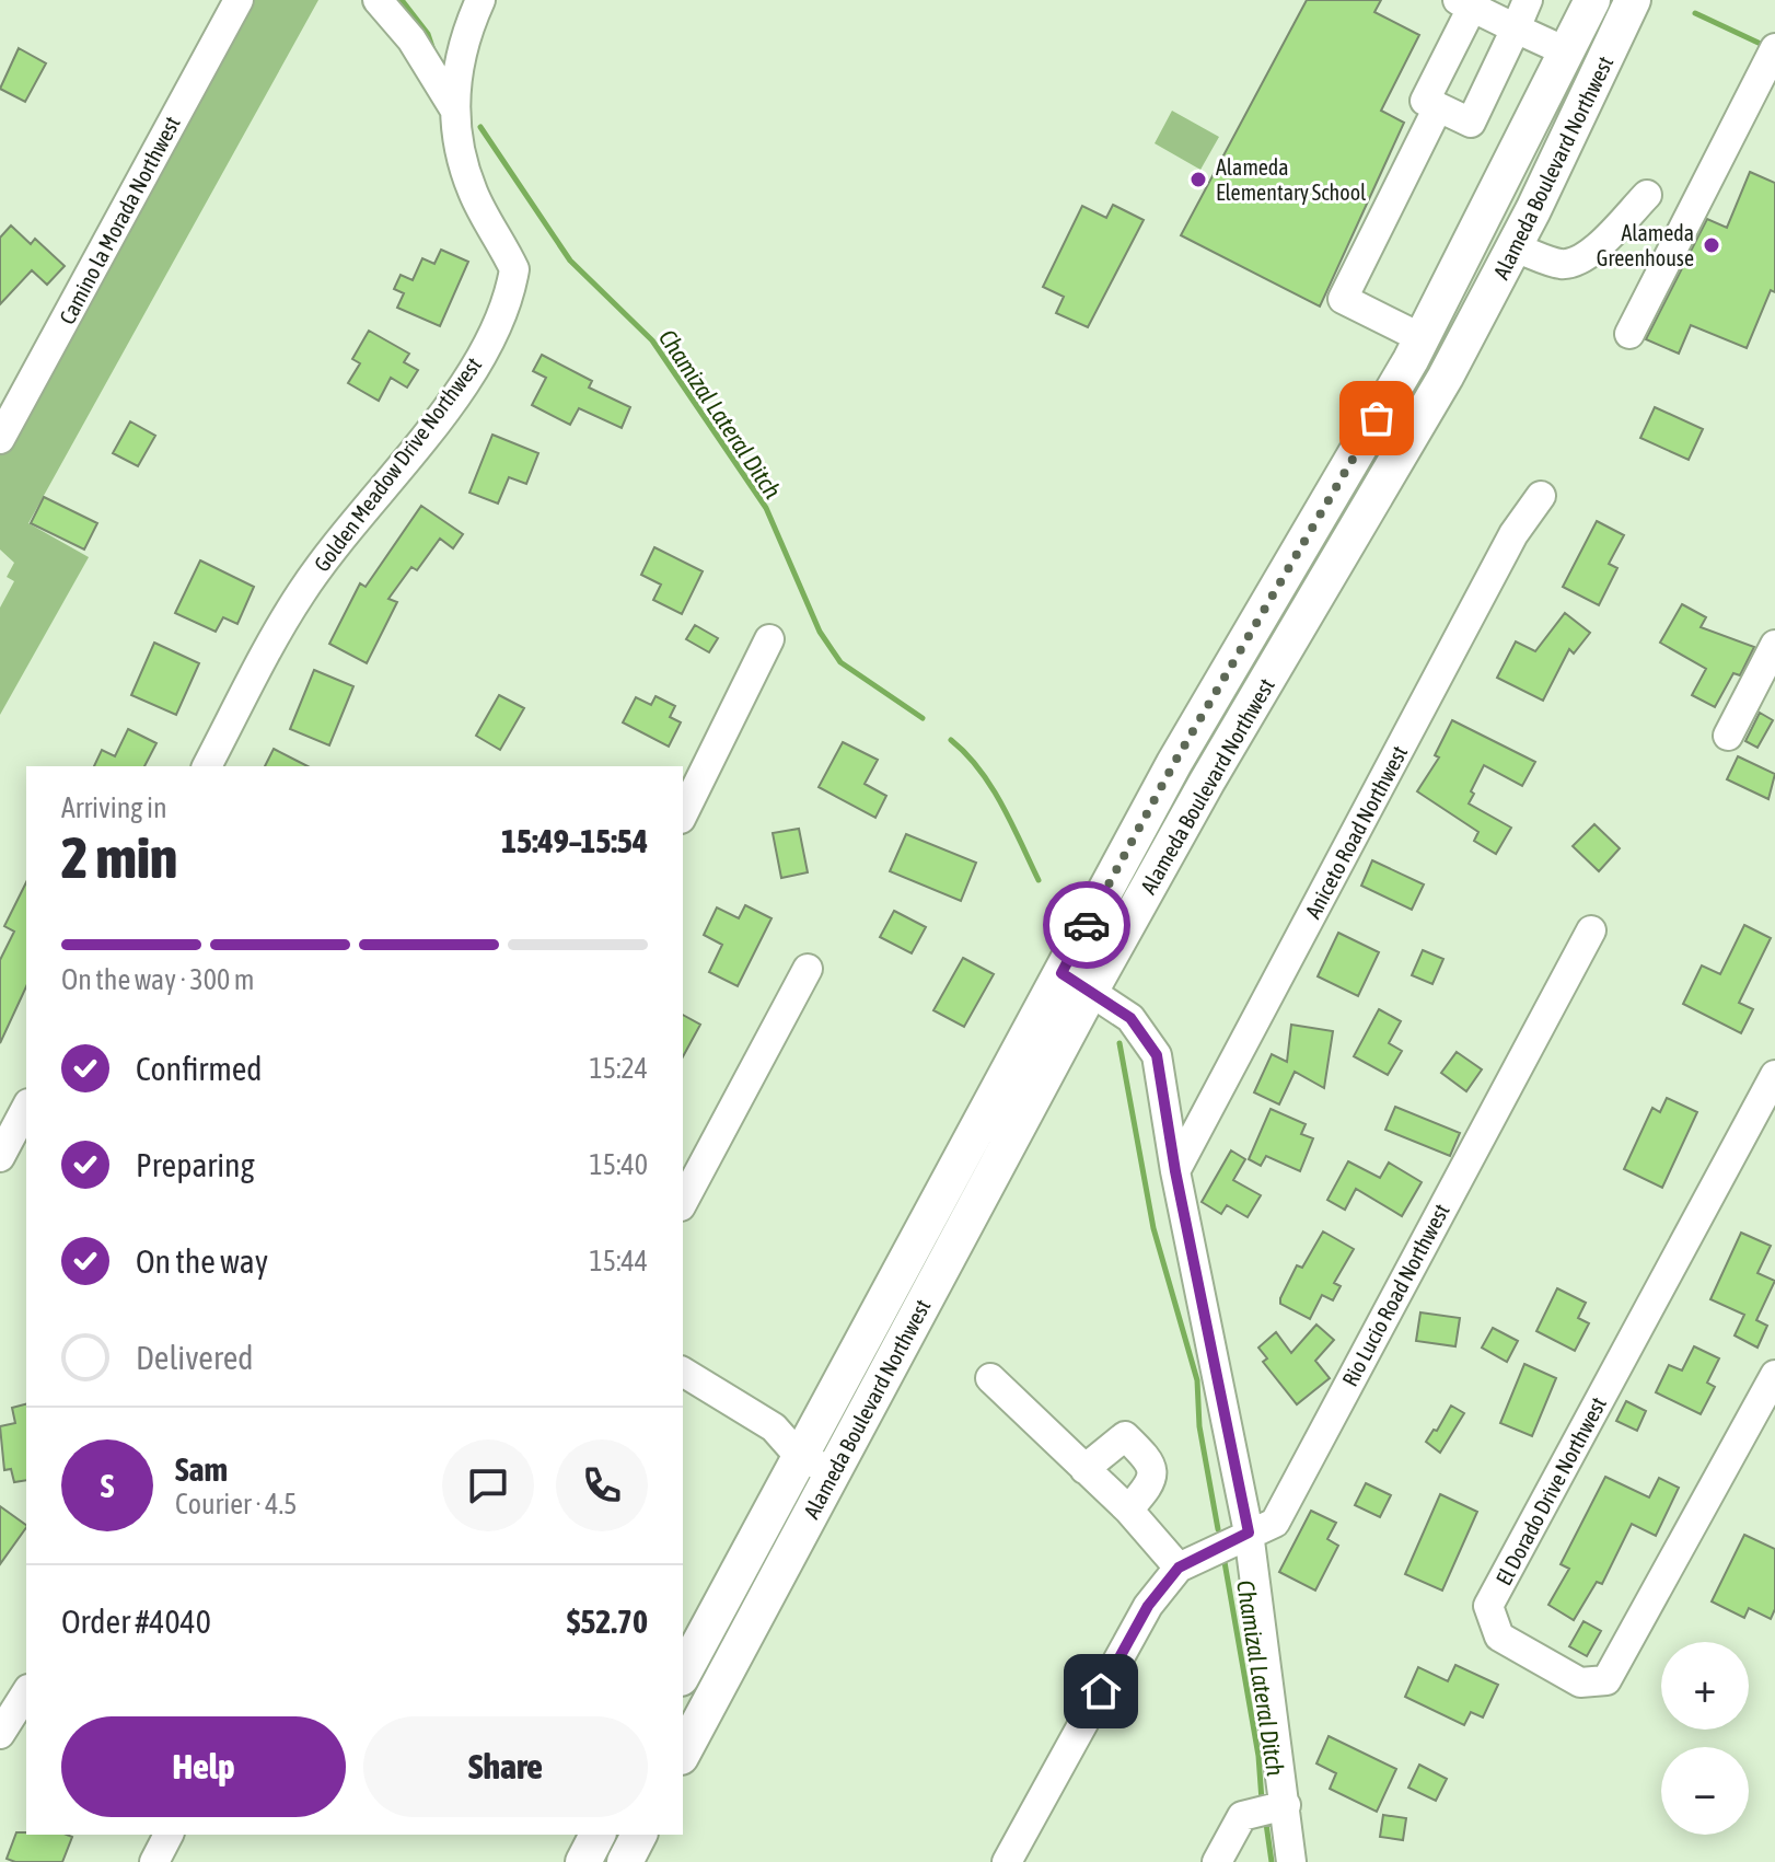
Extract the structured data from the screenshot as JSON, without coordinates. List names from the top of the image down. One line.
{"streets":{"main road":["Alameda Boulevard Northwest"],"street":["Camino la Morada Northwest","Golden Meadow Drive Northwest","Aniceto Road Northwest","Rio Lucio Road Northwest","El Dorado Drive Northwest"]},"water":["Chamizal Lateral Ditch"],"places":["Alameda Elementary School","Alameda Greenhouse"],"page":{"heading":["2 min","Arriving in","15:49–15:54"],"panel":["Sam","Courier · 4.5","Order #4040","$52.70"],"bar":"On the way · 300 m","list":[["Confirmed","15:24"],["Preparing","15:40"],["On the way","15:44"],"Delivered"],"round":"S","map_buttons":["+","−"],"buttons":["Help","Share"]}}
